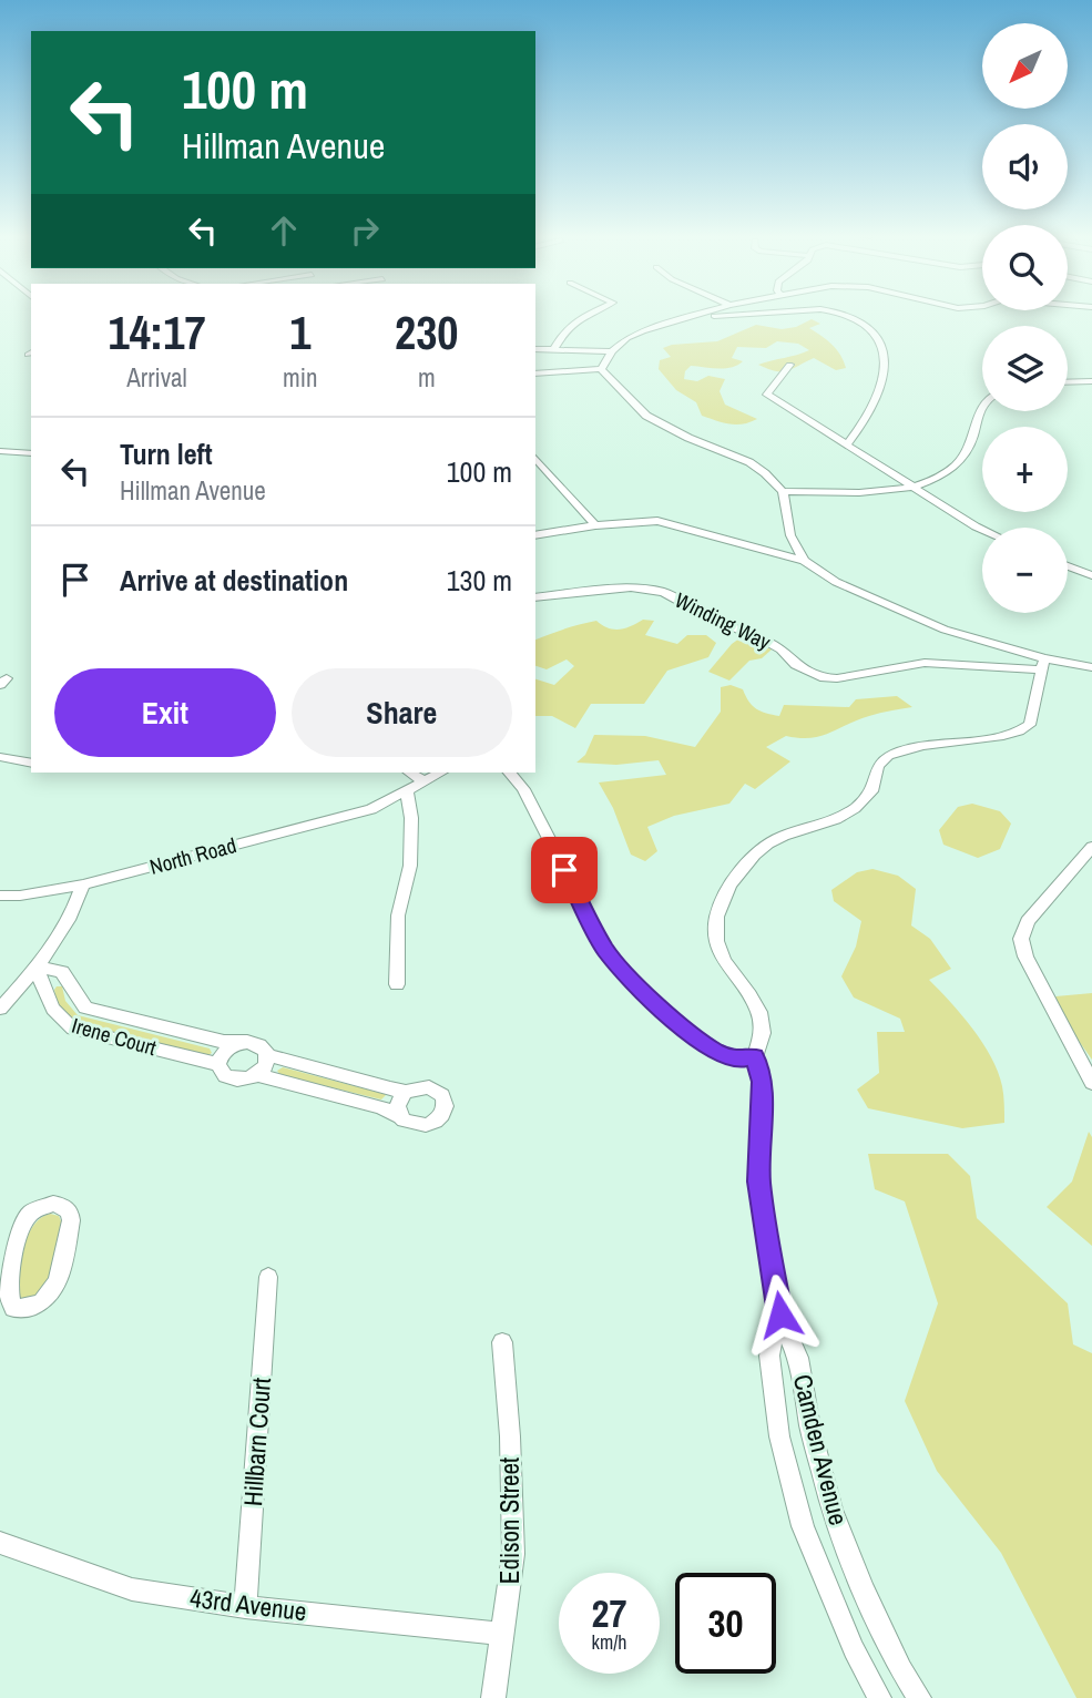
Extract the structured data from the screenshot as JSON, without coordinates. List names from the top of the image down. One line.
{"streets":{"street":["Winding Way","North Road","Irene Court","Hillbarn Court","Camden Avenue","Edison Street","43rd Avenue"]},"crossings":[["Hillbarn Court","43rd Avenue"],["Edison Street","43rd Avenue"]],"north":"bottom left","page":{"map_buttons":["+","−"],"turn":["100 m","Hillman Avenue"],"eta":["14:17","Arrival","1","min","230","m"],"list":[{"name":"Turn left","note":"Hillman Avenue","value":"100 m"},{"name":"Arrive at destination","value":"130 m"}],"buttons":["Exit","Share"],"speed":"27 km/h","limit":"30"}}
